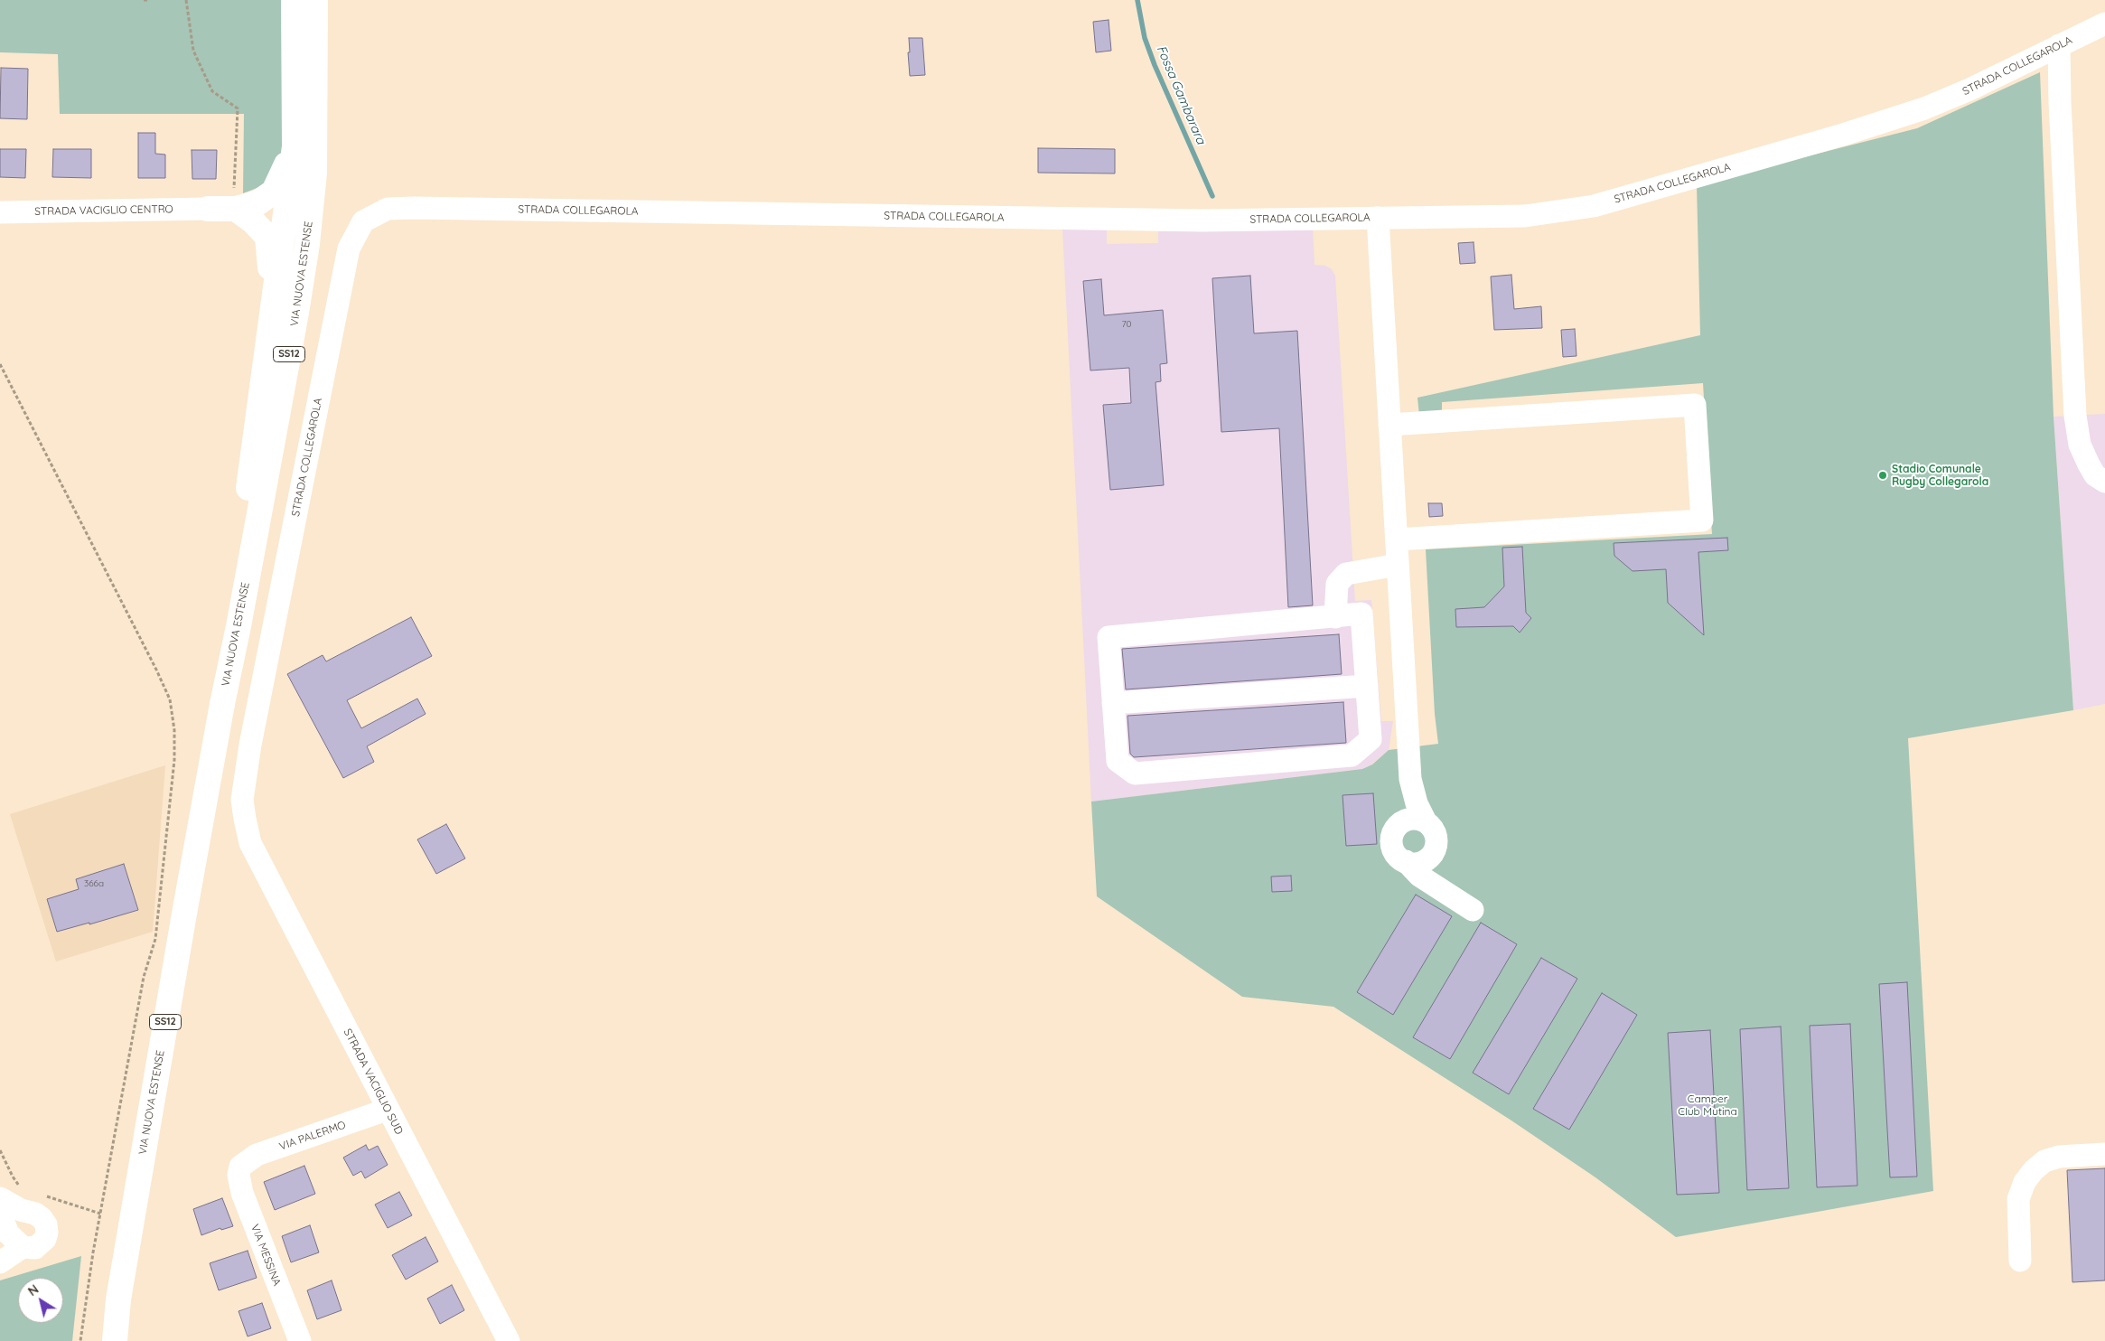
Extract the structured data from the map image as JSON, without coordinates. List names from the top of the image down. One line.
{"streets":{"main road":["VIA NUOVA ESTENSE","SS12"],"street":["STRADA COLLEGAROLA","STRADA VACIGLIO CENTRO","STRADA VACIGLIO SUD","VIA PALERMO","VIA MESSINA"]},"crossings":[["STRADA COLLEGAROLA","STRADA VACIGLIO SUD"],["STRADA VACIGLIO SUD","VIA PALERMO"],["VIA PALERMO","VIA MESSINA"]],"water":["Fossa Gambarara"],"parks":["Camper Club Mutina"],"places":["Stadio Comunale Rugby Collegarola"],"house_numbers":["70","366a"],"north":"top left"}
